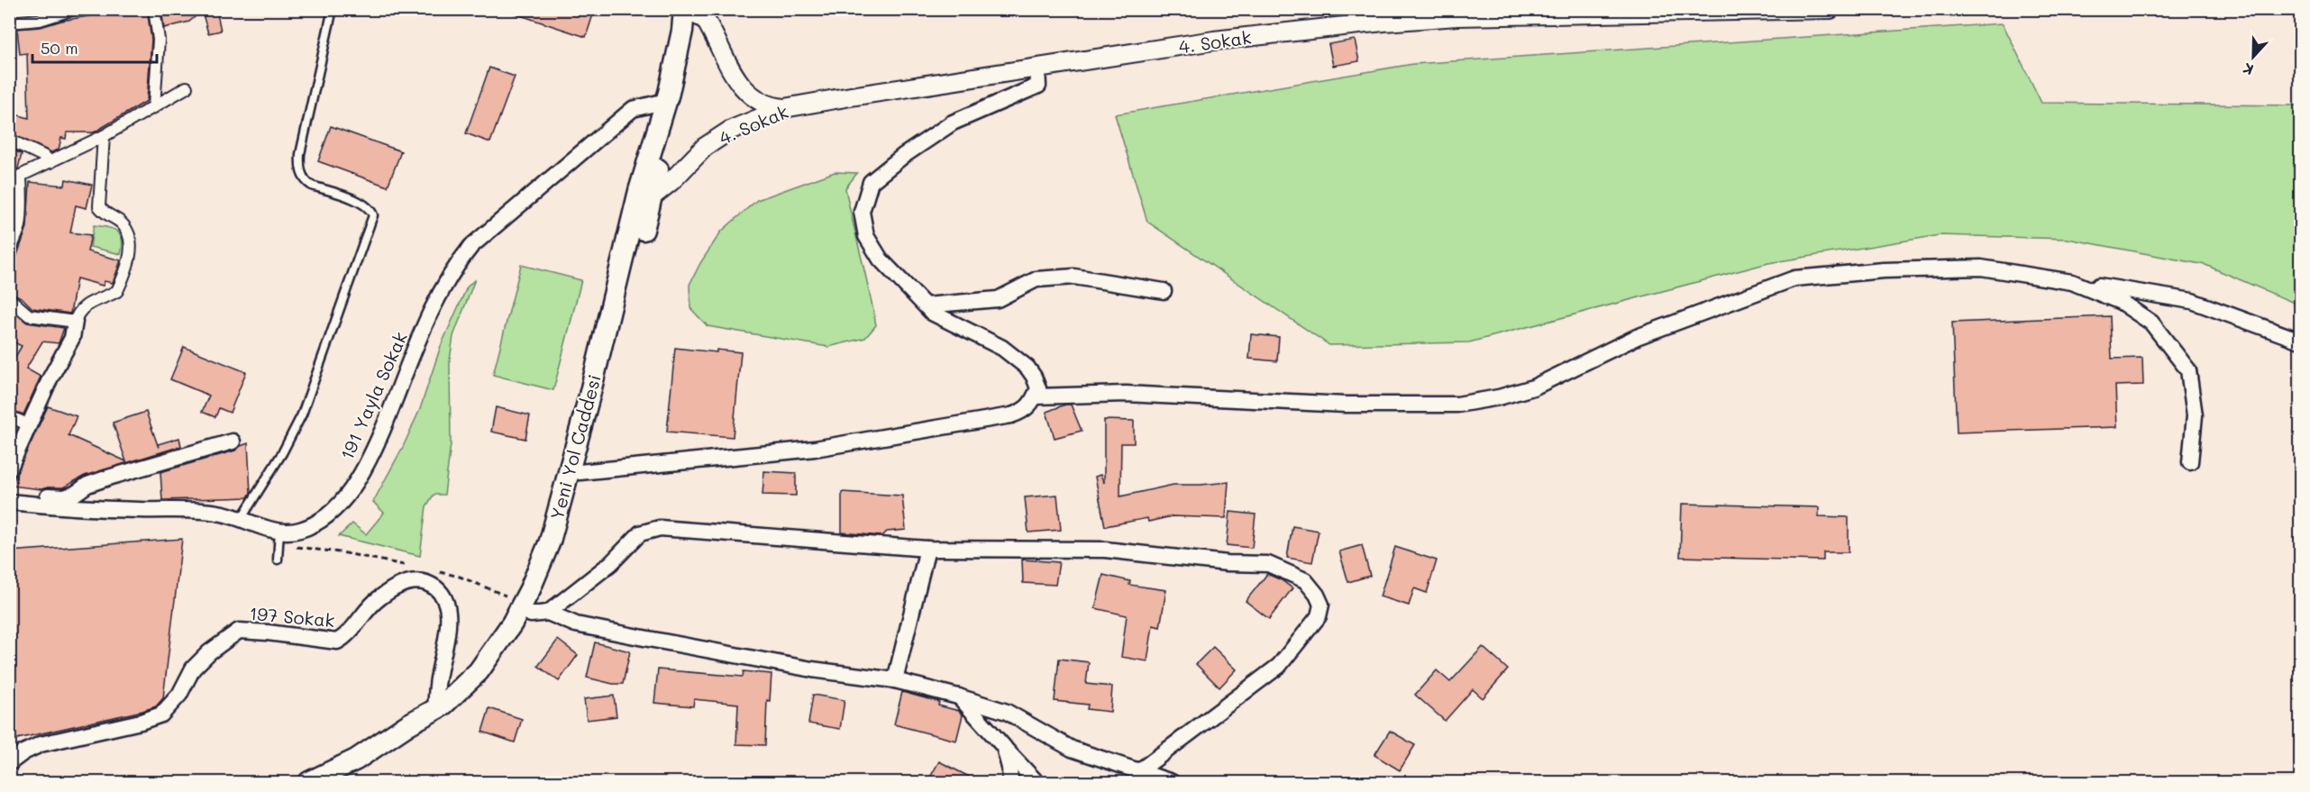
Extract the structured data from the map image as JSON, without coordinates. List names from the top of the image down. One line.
{"streets":{"main road":["Yeni Yol Caddesi"],"street":["4. Sokak","191 Yayla Sokak","197 Sokak"]},"crossings":[["4. Sokak","Yeni Yol Caddesi"],["191 Yayla Sokak","Yeni Yol Caddesi"],["Yeni Yol Caddesi","197 Sokak"]],"scale_bar":"50 m","north":"bottom"}
